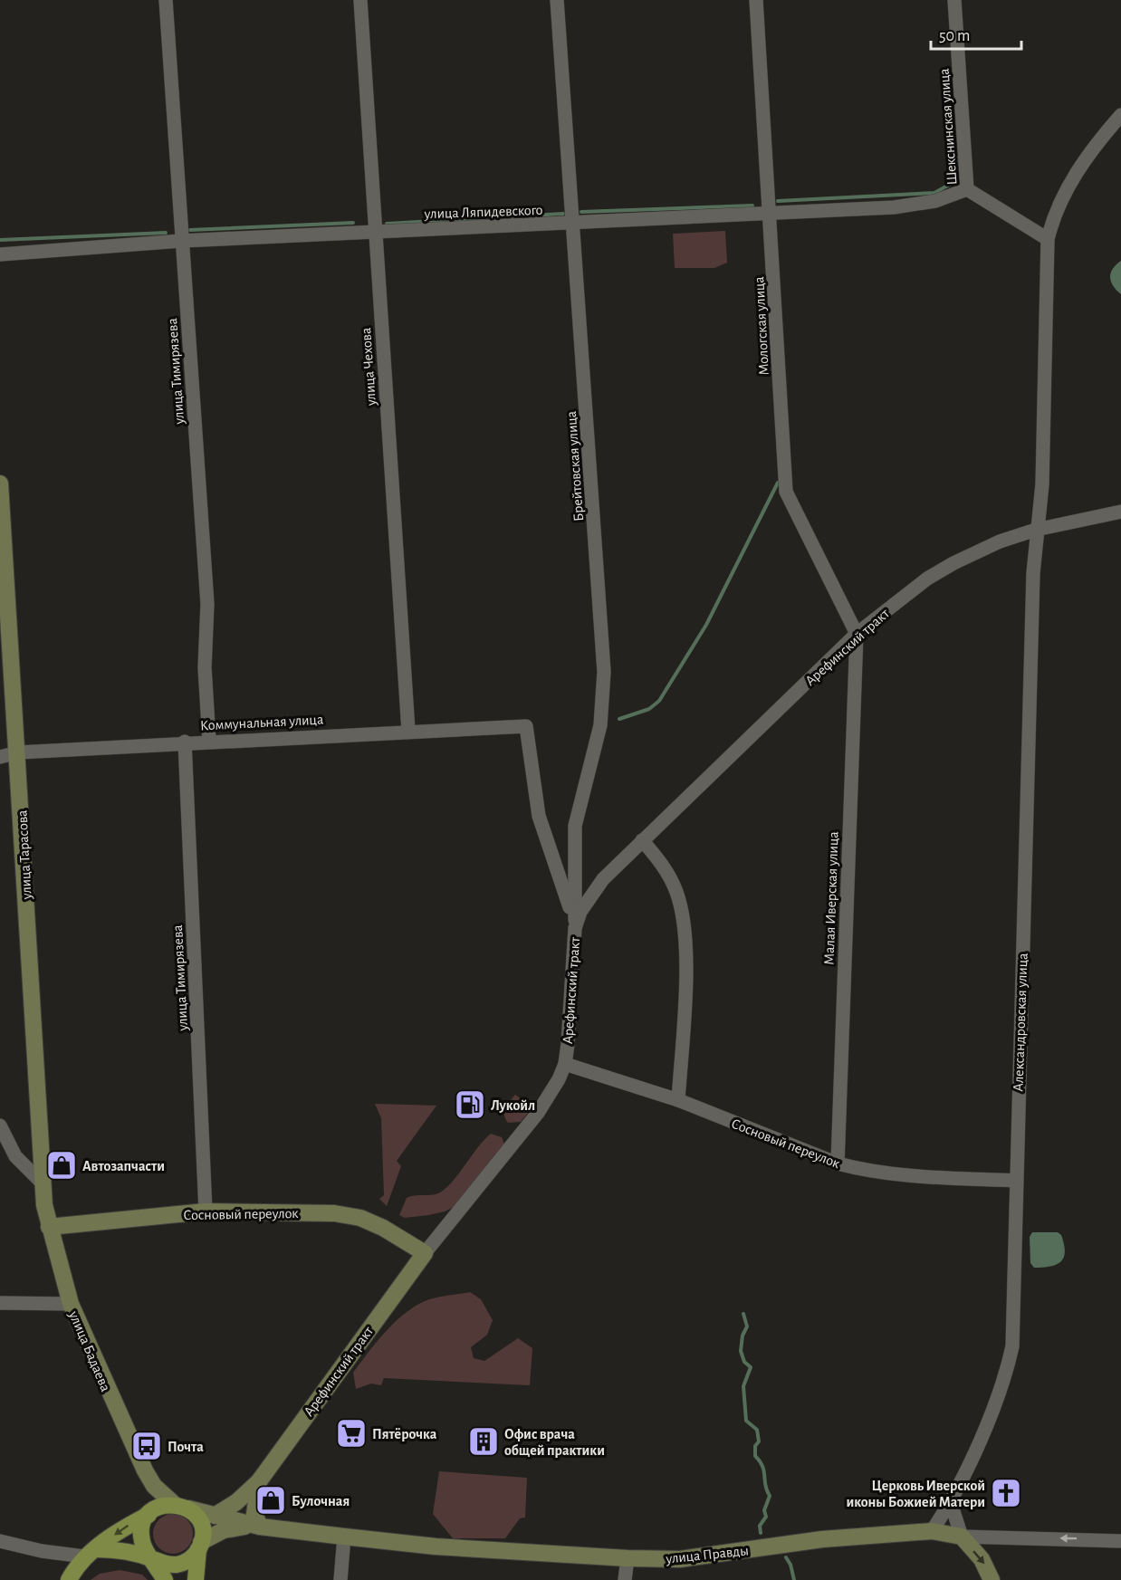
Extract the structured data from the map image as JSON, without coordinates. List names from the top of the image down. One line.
{"streets":{"street":["Шекснинская улица","улица Ляпидевского","Мологская улица","улица Чехова","улица Тимирязева","Брейтовская улица","Арефинский тракт","Коммунальная улица","улица Тарасова","Малая Иверская улица","Александровская улица","Сосновый переулок","улица Бадаева","улица Правды"]},"crossings":[["Шекснинская улица","улица Ляпидевского"],["улица Ляпидевского","Мологская улица"],["улица Ляпидевского","улица Чехова"],["улица Ляпидевского","улица Тимирязева"],["улица Ляпидевского","Брейтовская улица"],["Мологская улица","Арефинский тракт"],["Мологская улица","Малая Иверская улица"],["улица Чехова","Коммунальная улица"],["улица Тимирязева","Коммунальная улица"],["улица Тимирязева","Сосновый переулок"],["Брейтовская улица","Арефинский тракт"],["Брейтовская улица","Коммунальная улица"],["Арефинский тракт","Коммунальная улица"],["Арефинский тракт","Малая Иверская улица"],["Арефинский тракт","Александровская улица"],["Арефинский тракт","Сосновый переулок"],["Арефинский тракт","улица Правды"],["Коммунальная улица","улица Тарасова"],["улица Тарасова","Сосновый переулок"],["улица Тарасова","улица Бадаева"],["Малая Иверская улица","Сосновый переулок"],["Александровская улица","Сосновый переулок"],["Александровская улица","улица Правды"],["Сосновый переулок","улица Бадаева"],["улица Бадаева","улица Правды"]],"places":{"fuel station":["Лукойл"],"shop":["Автозапчасти","Булочная"],"supermarket":["Пятёрочка"],"building":["Офис врача общей практики"],"bus stop":["Почта"],"church":["Церковь Иверской иконы Божией Матери"]},"scale_bar":"50 m"}
